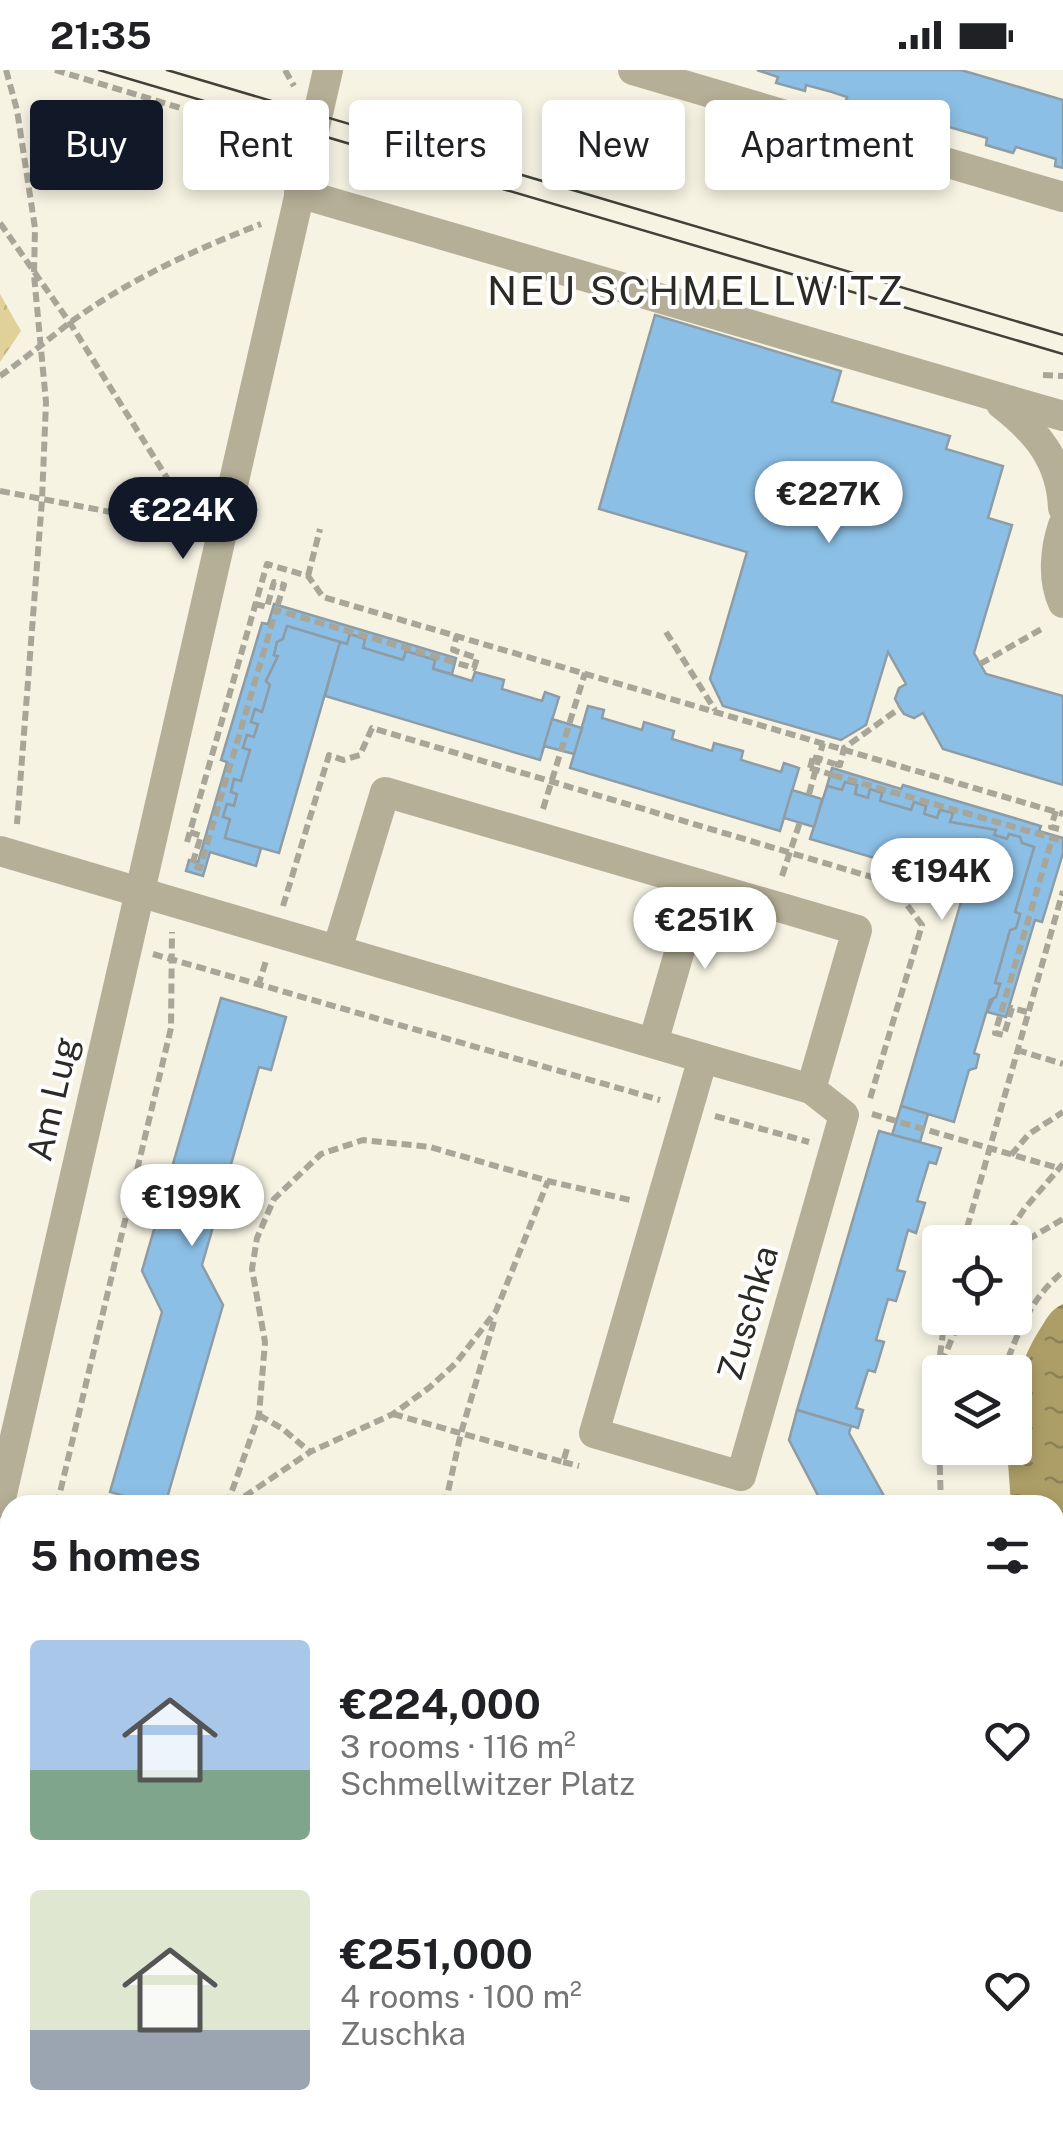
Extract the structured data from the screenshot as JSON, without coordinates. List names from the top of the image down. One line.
{"streets":{"street":["Am Lug","Zuschka"]},"districts":["NEU SCHMELLWITZ"],"page":{"status":"21:35","chip":["Buy","Rent","Filters","New","Apartment"],"price":["€227K","€224K","€194K","€251K","€199K"],"heading":"5 homes","list":[{"name":"€224,000","note":"3 rooms · 116 m² · Schmellwitzer Platz"},{"name":"€251,000","note":"4 rooms · 100 m² · Zuschka"}]}}
